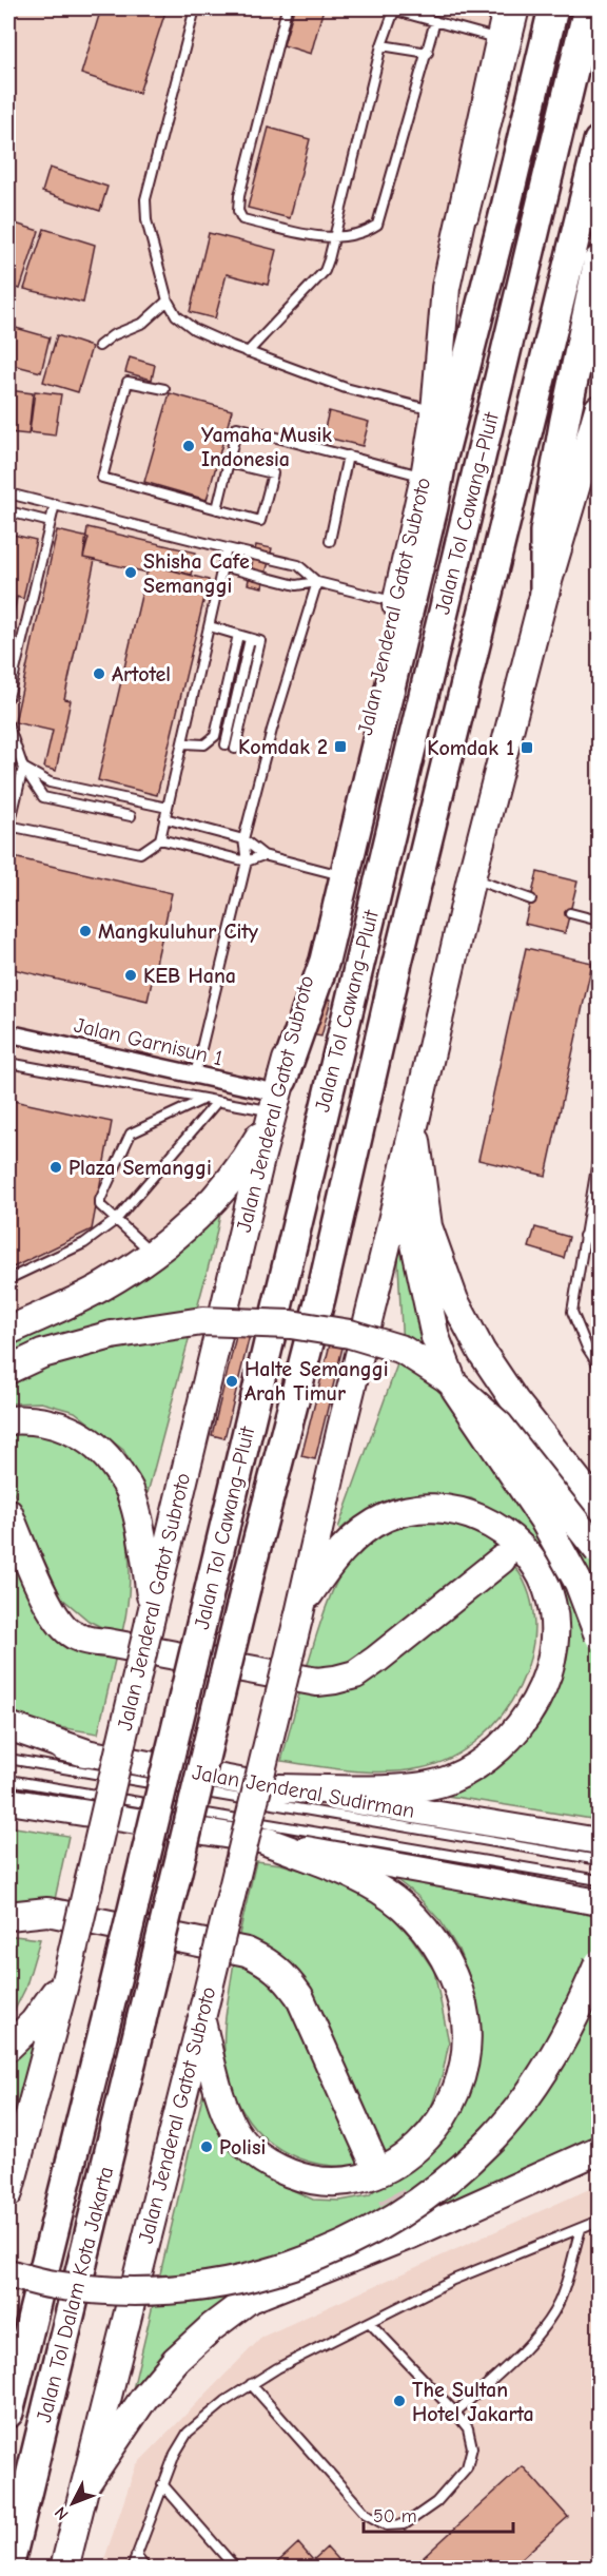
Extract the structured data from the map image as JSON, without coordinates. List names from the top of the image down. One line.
{"streets":{"highway":["Jalan Tol Cawang–Pluit","Jalan Jenderal Gatot Subroto","Jalan Tol Dalam Kota Jakarta"],"main road":["Jalan Jenderal Sudirman"],"street":["Jalan Garnisun 1"]},"crossings":[["Jalan Tol Cawang–Pluit","Jalan Tol Dalam Kota Jakarta"],["Jalan Jenderal Gatot Subroto","Jalan Garnisun 1"]],"places":{"other":["Yamaha Musik Indonesia","Shisha Cafe Semanggi","Artotel","Mangkuluhur City","KEB Hana","Plaza Semanggi","Halte Semanggi Arah Timur","Polisi","The Sultan Hotel Jakarta"],"transit":["Komdak 2","Komdak 1"]},"scale_bar":"50 m","north":"bottom left"}
